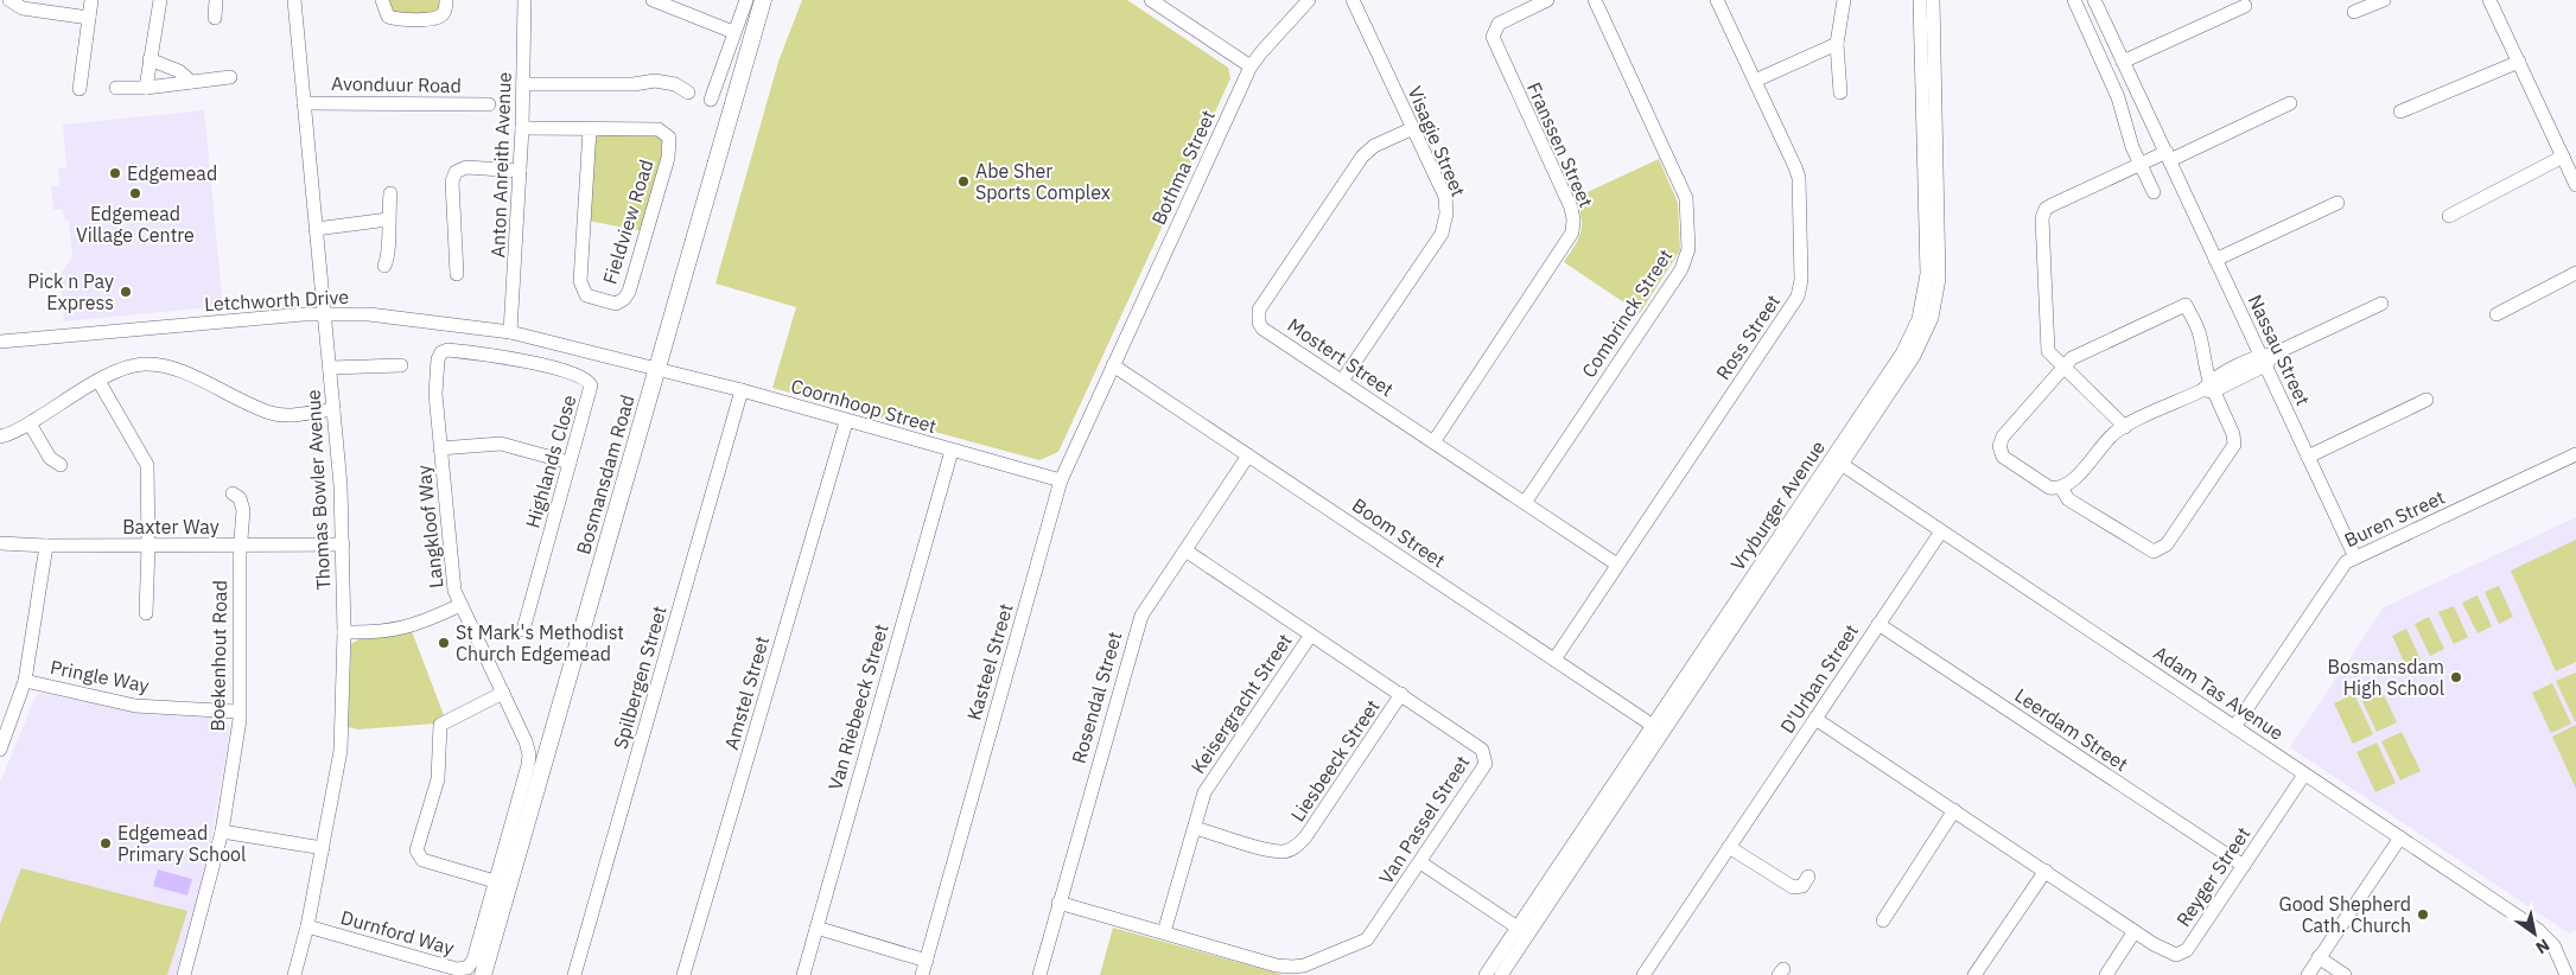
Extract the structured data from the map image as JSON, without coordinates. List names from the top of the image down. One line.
{"streets":{"main road":["Bosmansdam Road"],"street":["Avonduur Road","Visagie Street","Franssen Street","Anton Anreith Avenue","Bothma Street","Fieldview Road","Letchworth Drive","Combrinck Street","Ross Street","Nassau Street","Mostert Street","Coornhoop Street","Highlands Close","Thomas Bowler Avenue","Vryburger Avenue","Buren Street","Baxter Way","Langkloof Way","Boom Street","Boekenhout Road","Kasteel Street","Pringle Way","Spilbergen Street","D'Urban Street","Amstel Street","Adam Tas Avenue","Rosendal Street","Keisergracht Street","Van Riebeeck Street","Leerdam Street","Liesbeeck Street","Van Passel Street","Reyger Street","Durnford Way"]},"crossings":[["Avonduur Road","Thomas Bowler Avenue"],["Visagie Street","Mostert Street"],["Franssen Street","Mostert Street"],["Anton Anreith Avenue","Fieldview Road"],["Anton Anreith Avenue","Letchworth Drive"],["Bothma Street","Boom Street"],["Bothma Street","Kasteel Street"],["Letchworth Drive","Coornhoop Street"],["Letchworth Drive","Bosmansdam Road"],["Letchworth Drive","Thomas Bowler Avenue"],["Combrinck Street","Mostert Street"],["Ross Street","Mostert Street"],["Ross Street","Boom Street"],["Nassau Street","Buren Street"],["Coornhoop Street","Bosmansdam Road"],["Coornhoop Street","Kasteel Street"],["Coornhoop Street","Spilbergen Street"],["Coornhoop Street","Amstel Street"],["Coornhoop Street","Van Riebeeck Street"],["Highlands Close","Langkloof Way"],["Bosmansdam Road","Langkloof Way"],["Bosmansdam Road","Durnford Way"],["Thomas Bowler Avenue","Baxter Way"],["Thomas Bowler Avenue","Durnford Way"],["Vryburger Avenue","Boom Street"],["Vryburger Avenue","Adam Tas Avenue"],["Buren Street","Adam Tas Avenue"],["Baxter Way","Boekenhout Road"],["Langkloof Way","Durnford Way"],["Boom Street","Kasteel Street"],["Boom Street","Rosendal Street"],["Boekenhout Road","Pringle Way"],["D'Urban Street","Adam Tas Avenue"],["D'Urban Street","Leerdam Street"],["D'Urban Street","Reyger Street"],["Adam Tas Avenue","Reyger Street"],["Rosendal Street","Van Passel Street"],["Keisergracht Street","Liesbeeck Street"],["Keisergracht Street","Van Passel Street"],["Leerdam Street","Reyger Street"],["Liesbeeck Street","Van Passel Street"]],"places":["Edgemead","Abe Sher Sports Complex","Edgemead Village Centre","Pick n Pay Express","St Mark's Methodist Church Edgemead","Bosmansdam High School","Edgemead Primary School","Good Shepherd Cath. Church"],"north":"bottom right"}
